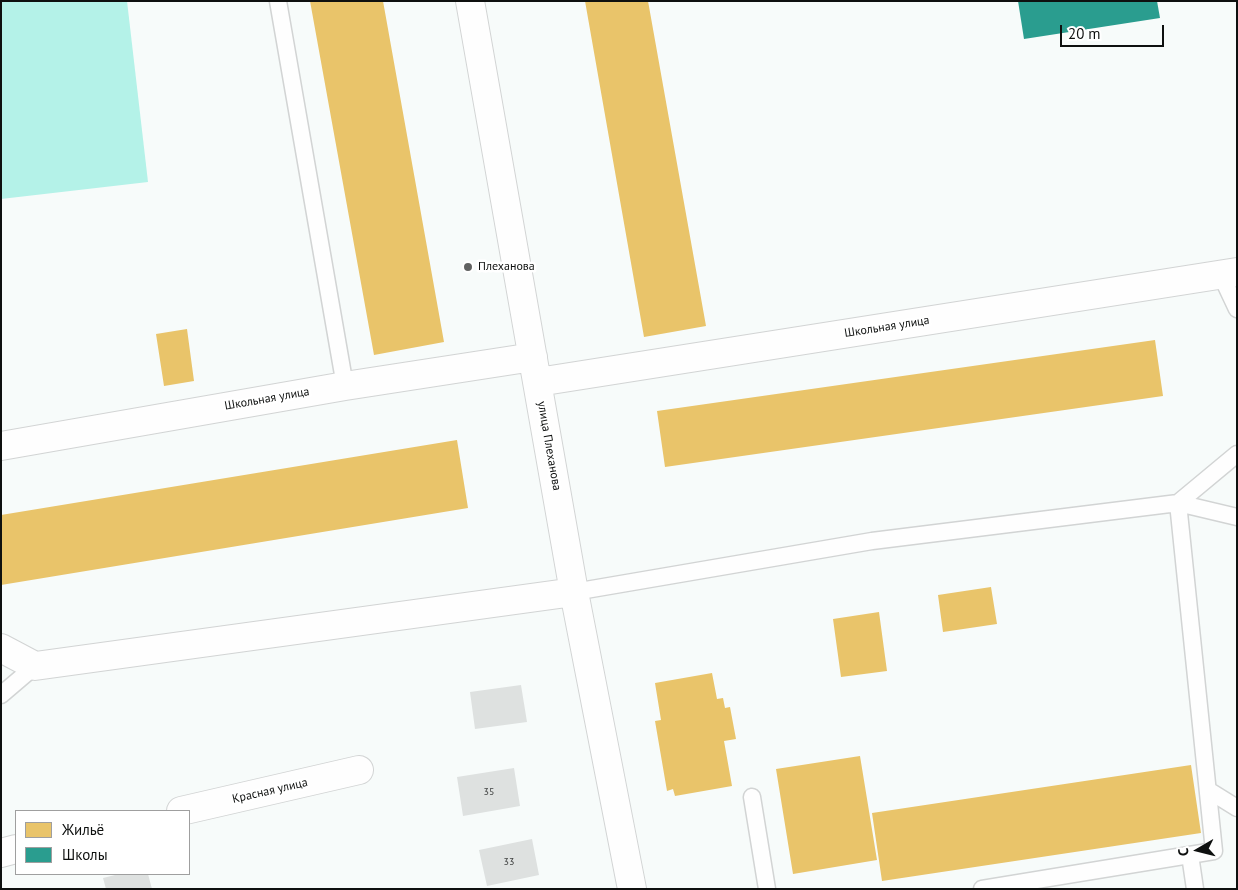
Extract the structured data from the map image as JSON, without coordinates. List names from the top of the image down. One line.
{"streets":{"street":["Школьная улица","улица Плеханова","Красная улица"]},"crossings":[["Школьная улица","улица Плеханова"]],"places":["Плеханова"],"house_numbers":["35","33"],"legend":["Жильё","Школы"],"scale_bar":"20 m","north":"left"}
